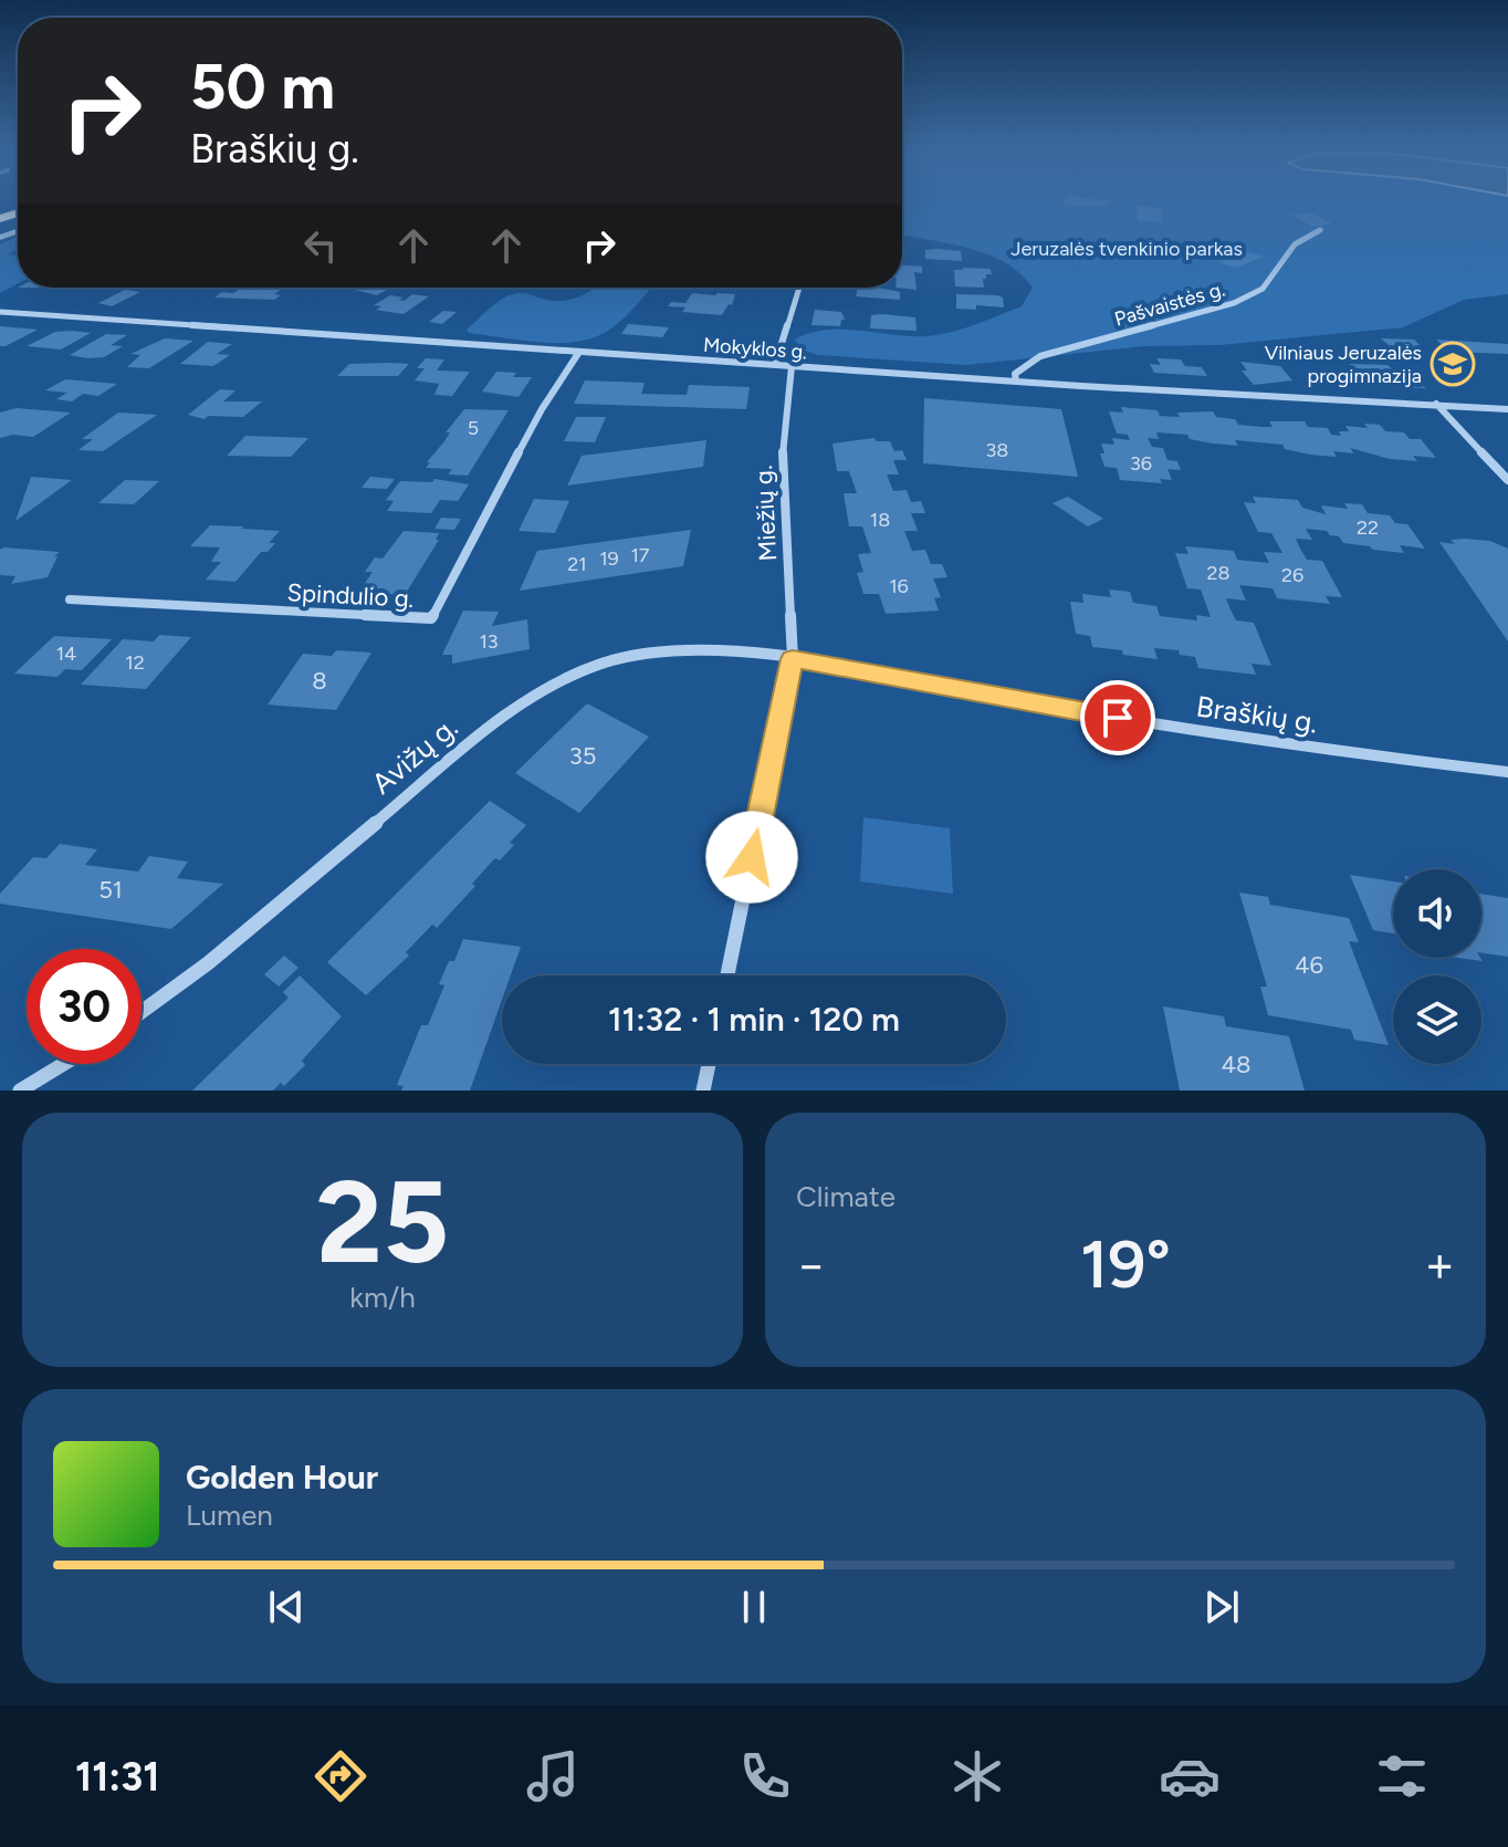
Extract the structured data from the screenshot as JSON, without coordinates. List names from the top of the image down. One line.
{"streets":{"street":["Pašvaistės g.","Mokyklos g.","Miežių g.","Spindulio g.","Braškių g.","Avižų g."]},"crossings":[["Pašvaistės g.","Mokyklos g."],["Mokyklos g.","Miežių g."],["Mokyklos g.","Spindulio g."],["Miežių g.","Braškių g."],["Miežių g.","Avižų g."],["Braškių g.","Avižų g."]],"parks":["Jeruzalės tvenkinio parkas"],"places":{"school or university":["Vilniaus Jeruzalės progimnazija"]},"house_numbers":["5","38","36","18","22","17","19","21","28","26","16","13","14","12","8","35","51","46","48"],"page":{"turn":["50 m","Braškių g."],"limit":"30","trip":"11:32 · 1 min · 120 m","tile":[["25","km/h"],"Climate"],"heat":["−","19°","+"],"song":["Golden Hour","Lumen"],"tabs":"11:31"}}
